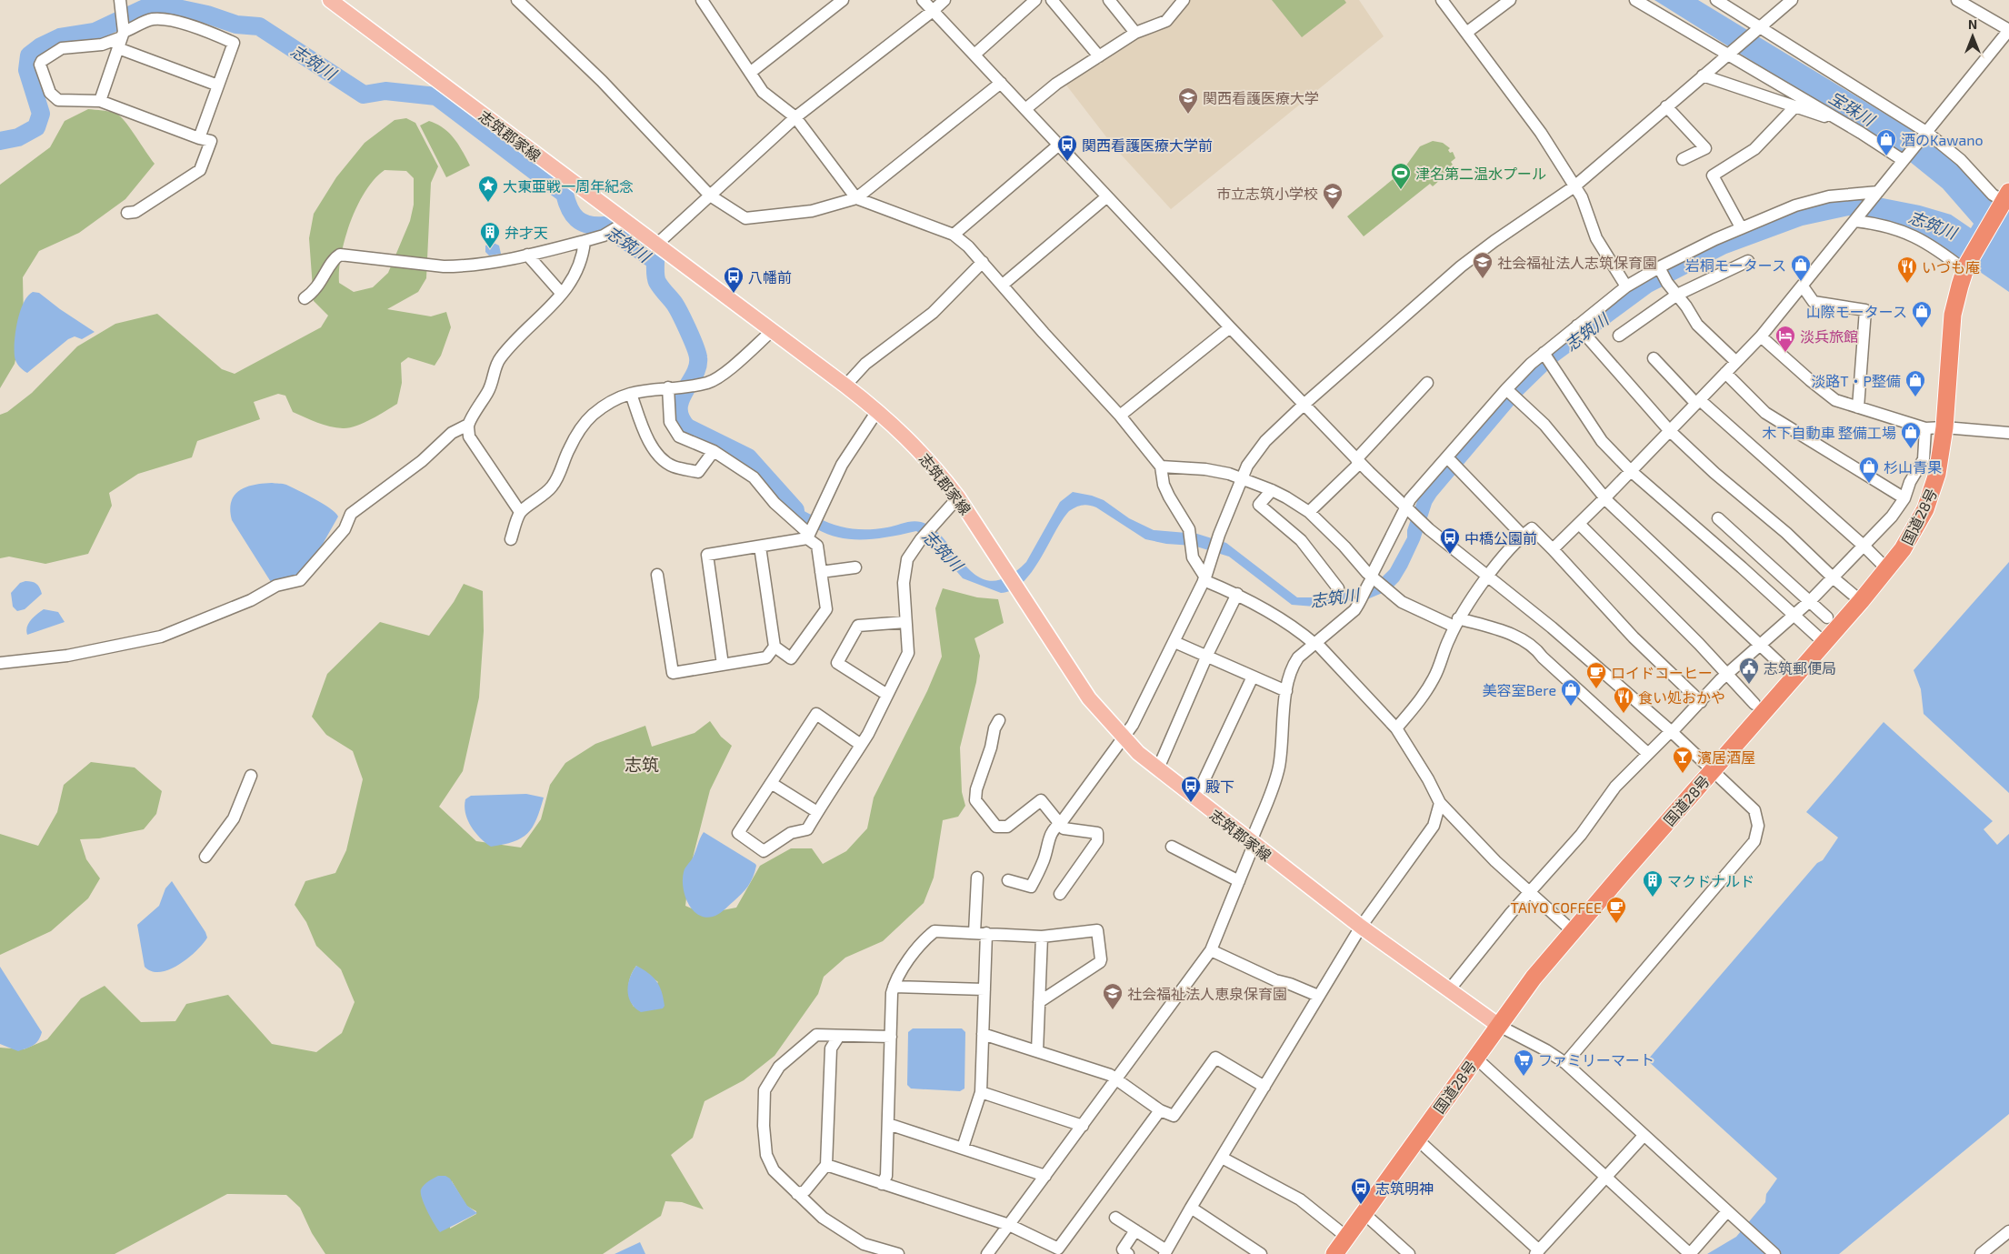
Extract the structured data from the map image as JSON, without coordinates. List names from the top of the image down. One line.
{"streets":{"highway":["国道28号"],"main road":["志筑郡家線"]},"crossings":[["志筑郡家線","国道28号"]],"districts":["志筑"],"water":["志筑川","宝珠川"],"places":{"school or university":["関西看護医療大学","市立志筑小学校","社会福祉法人志筑保育園","社会福祉法人恵泉保育園"],"shop":["酒のKawano","岩桐モータース","山際モータース","淡路T・P整備","木下自動車 整備工場","杉山青果","美容室Bere"],"bus stop":["関西看護医療大学前","八幡前","中橋公園前","殿下","志筑明神"],"sports":["津名第二温水プール"],"place":["大東亜戦一周年紀念"],"building":["弁才天","マクドナルド"],"restaurant":["いづも庵","食い処おかや"],"hotel":["淡兵旅館"],"public building":["志筑郵便局"],"cafe":["ロイドコーヒー","TAIYO COFFEE"],"bar":["濱居酒屋"],"supermarket":["ファミリーマート"]},"north":"top"}
